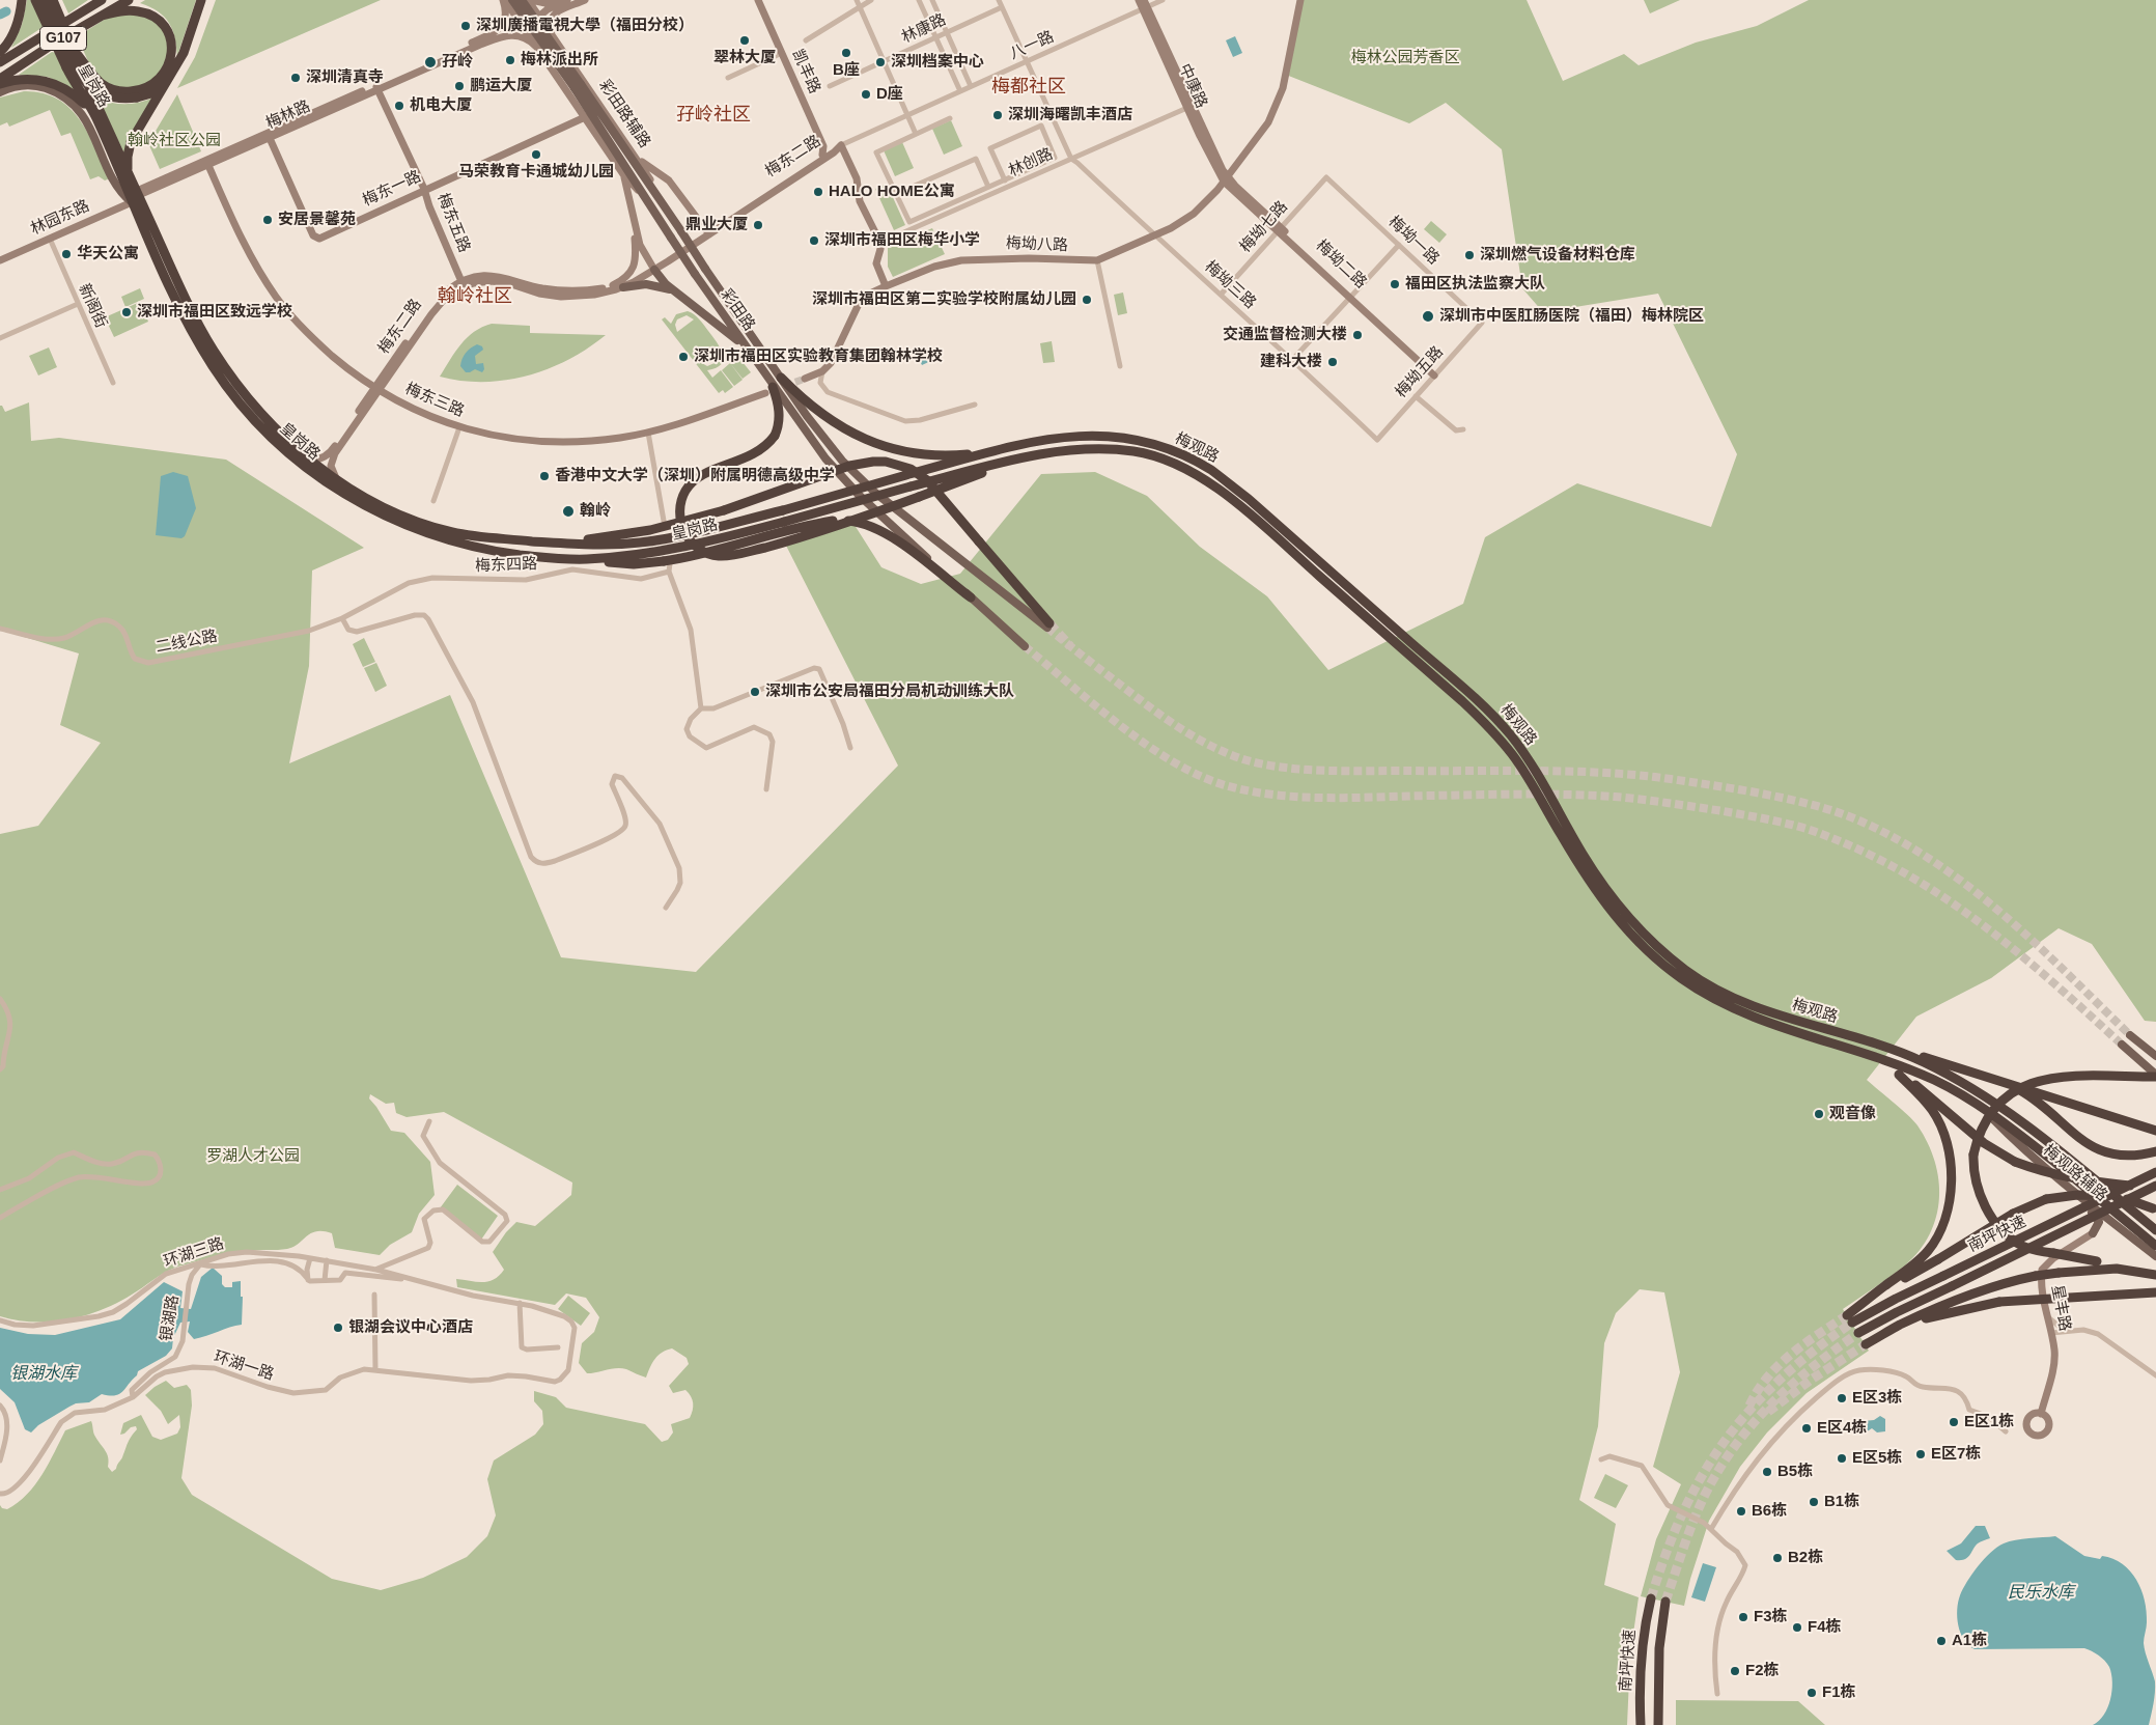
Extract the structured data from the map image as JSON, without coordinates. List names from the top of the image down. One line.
{"streets":{"highway":["G107","皇岗路","梅观路","南坪快速"],"main road":["彩田路","梅观路辅路"],"street":["林康路","八一路","凯丰路","中康路","彩田路辅路","梅林路","梅东二路","林创路","梅东一路","林园东路","梅东五路","梅坳七路","梅坳一路","梅坳八路","梅坳二路","梅坳三路","新阁街","梅坳五路","梅东三路","梅东四路","二线公路","环湖三路","星丰路","银湖路","环湖一路"]},"crossings":[["八一路","中康路"],["八一路","梅东二路"],["凯丰路","梅东二路"],["皇岗路","梅林路"],["皇岗路","梅东二路"],["皇岗路","林园东路"],["皇岗路","梅观路"],["中康路","林创路"],["中康路","梅坳八路"],["中康路","梅坳二路"],["彩田路辅路","彩田路"],["梅林路","梅东一路"],["梅林路","林园东路"],["梅林路","梅东五路"],["梅林路","梅东三路"],["梅东二路","梅东五路"],["梅东二路","梅东三路"],["林创路","梅坳三路"],["梅东一路","梅东五路"],["林园东路","新阁街"],["梅坳七路","梅坳一路"],["梅坳七路","梅坳二路"],["梅坳七路","梅坳三路"],["梅坳一路","梅坳五路"],["梅坳八路","梅坳二路"],["梅坳八路","梅坳三路"],["梅坳二路","梅坳五路"],["梅坳三路","梅坳五路"],["彩田路","梅东三路"],["梅观路","梅观路辅路"],["梅东四路","二线公路"],["银湖路","环湖一路"]],"districts":["梅都社区","孖岭社区","翰岭社区"],"water":["银湖水库","民乐水库"],"parks":["梅林公园芳香区","翰岭社区公园","罗湖人才公园"],"places":["深圳廣播電視大學（福田分校）","翠林大厦","B座","梅林派出所","孖岭","深圳档案中心","深圳清真寺","鹏运大厦","D座","机电大厦","深圳海曙凯丰酒店","马荣教育卡通城幼儿园","HALO HOME公寓","安居景馨苑","鼎业大厦","深圳市福田区梅华小学","华天公寓","深圳燃气设备材料仓库","福田区执法监察大队","深圳市福田区第二实验学校附属幼儿园","深圳市福田区致远学校","深圳市中医肛肠医院（福田）梅林院区","交通监督检测大楼","深圳市福田区实验教育集团翰林学校","建科大楼","香港中文大学（深圳）附属明德高级中学","翰岭","深圳市公安局福田分局机动训练大队","观音像","银湖会议中心酒店","E区3栋","E区1栋","E区4栋","E区7栋","E区5栋","B5栋","B1栋","B6栋","B2栋","F3栋","F4栋","A1栋","F2栋","F1栋"]}
